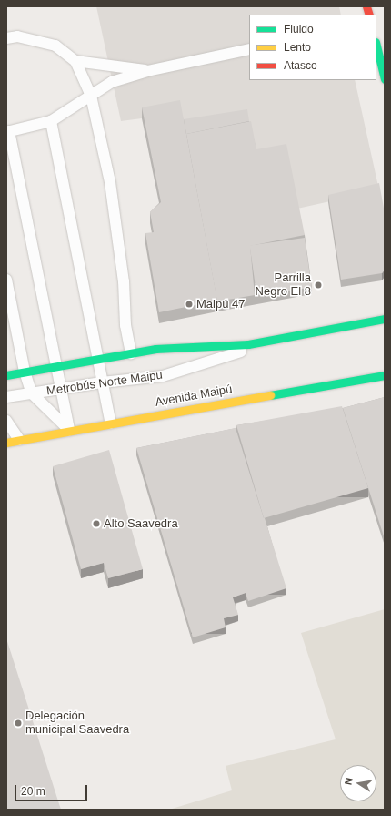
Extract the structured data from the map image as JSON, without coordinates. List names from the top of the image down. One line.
{"streets":{"main road":["Avenida Maipú"],"lane":["Metrobús Norte Maipu"]},"places":["Parrilla Negro El 8","Maipú 47","Alto Saavedra","Delegación municipal Saavedra"],"legend":["Fluido","Lento","Atasco"],"scale_bar":"20 m","north":"left"}
